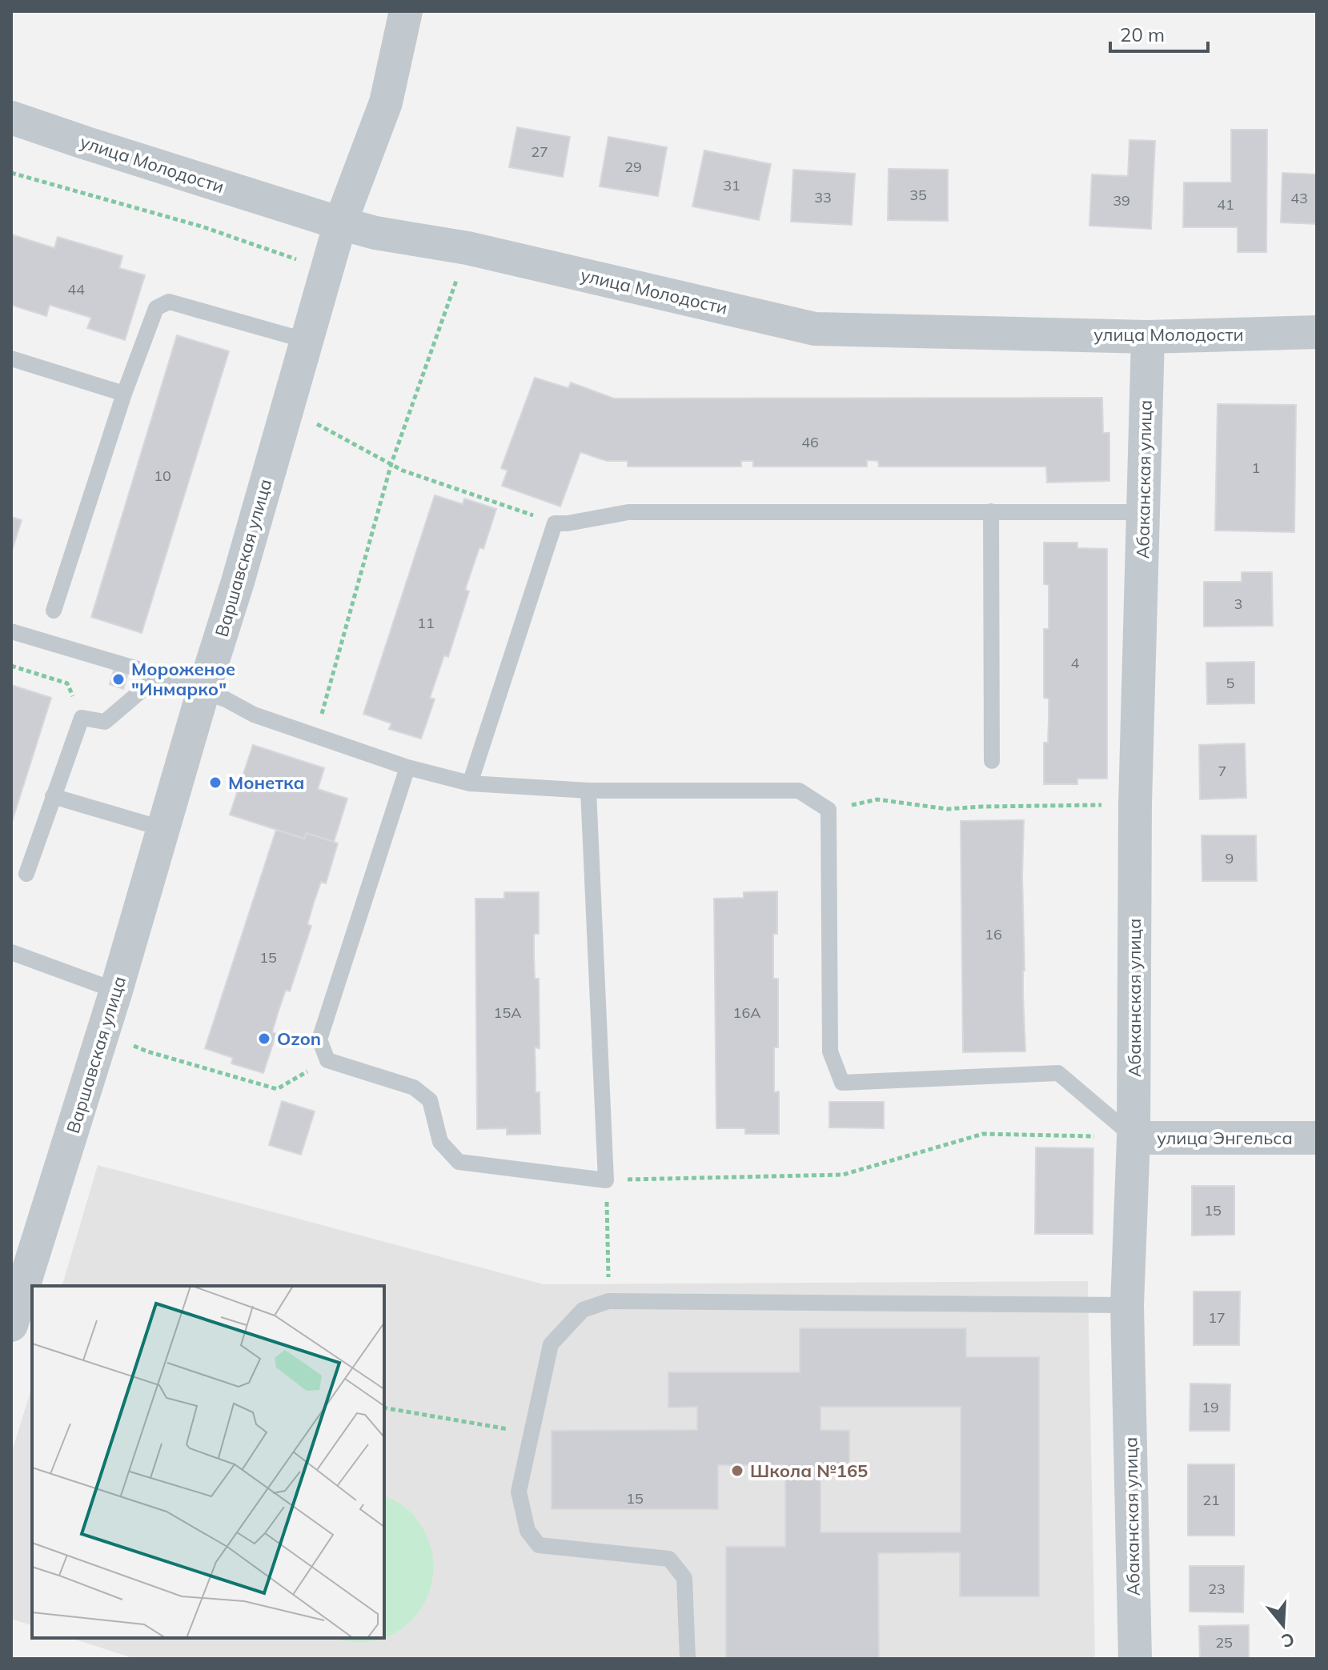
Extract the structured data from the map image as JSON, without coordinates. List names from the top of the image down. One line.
{"streets":{"street":["улица Молодости","Абаканская улица","Варшавская улица","улица Энгельса"]},"crossings":[["улица Молодости","Абаканская улица"],["улица Молодости","Варшавская улица"],["Абаканская улица","улица Энгельса"]],"places":["Мороженое \"Инмарко\"","Монетка","Ozon","Школа №165"],"house_numbers":["27","29","31","35","33","43","39","41","44","46","1","10","3","11","4","5","7","9","16","15","15А","16А","15","17","19","15","21","23","25"],"scale_bar":"20 m","north":"bottom"}
